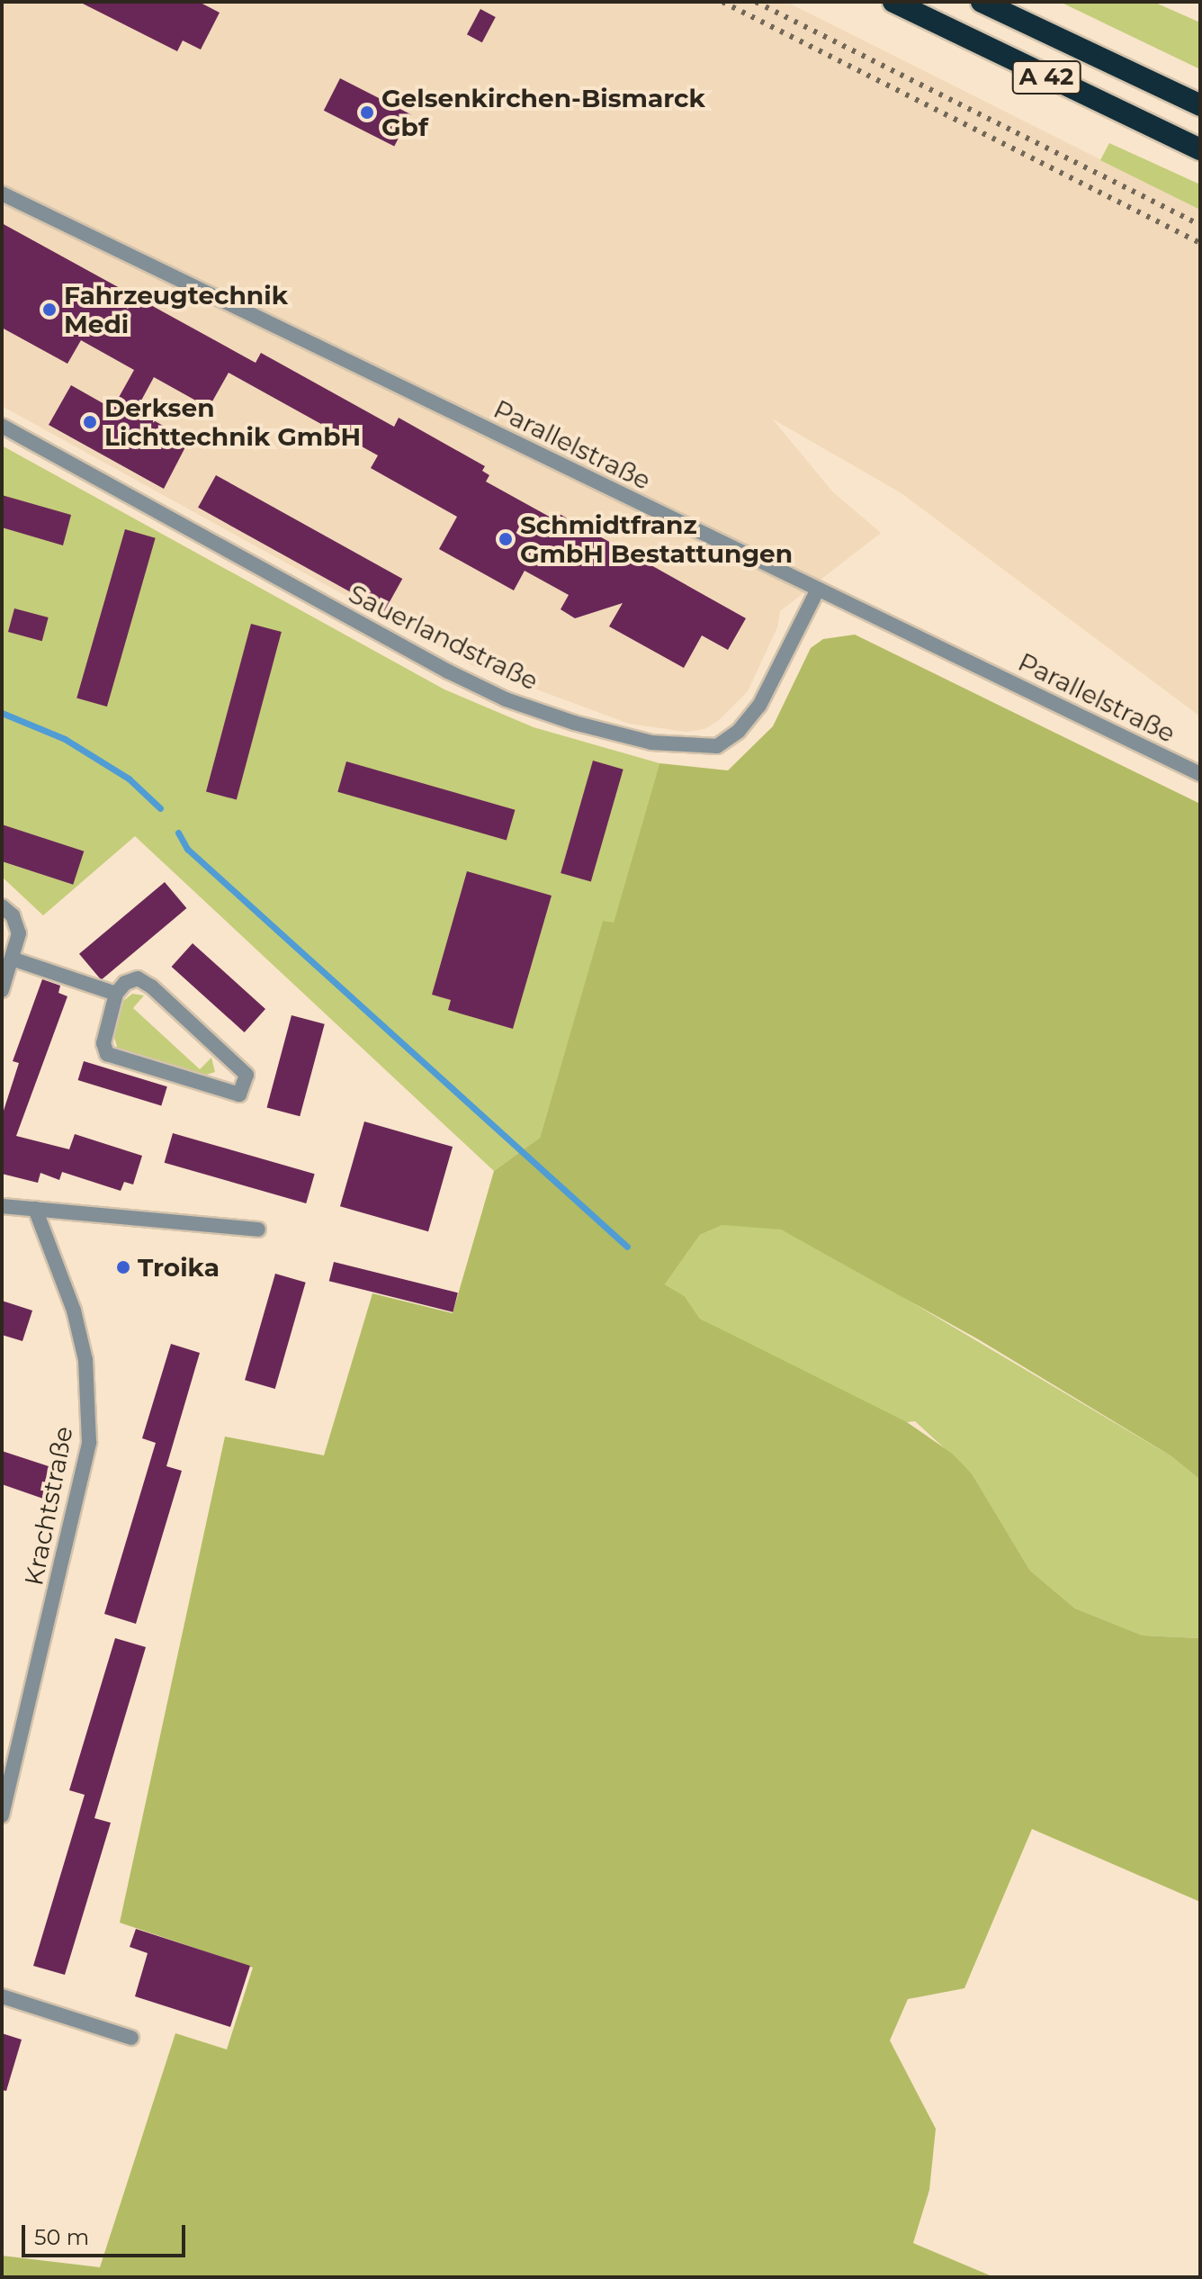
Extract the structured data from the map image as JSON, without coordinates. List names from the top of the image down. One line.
{"streets":{"highway":["A 42"],"street":["Parallelstraße","Sauerlandstraße","Krachtstraße"]},"crossings":[["Parallelstraße","Sauerlandstraße"]],"places":["Gelsenkirchen-Bismarck Gbf","Fahrzeugtechnik Medi","Derksen Lichttechnik GmbH","Schmidtfranz GmbH Bestattungen","Troika"],"scale_bar":"50 m"}
